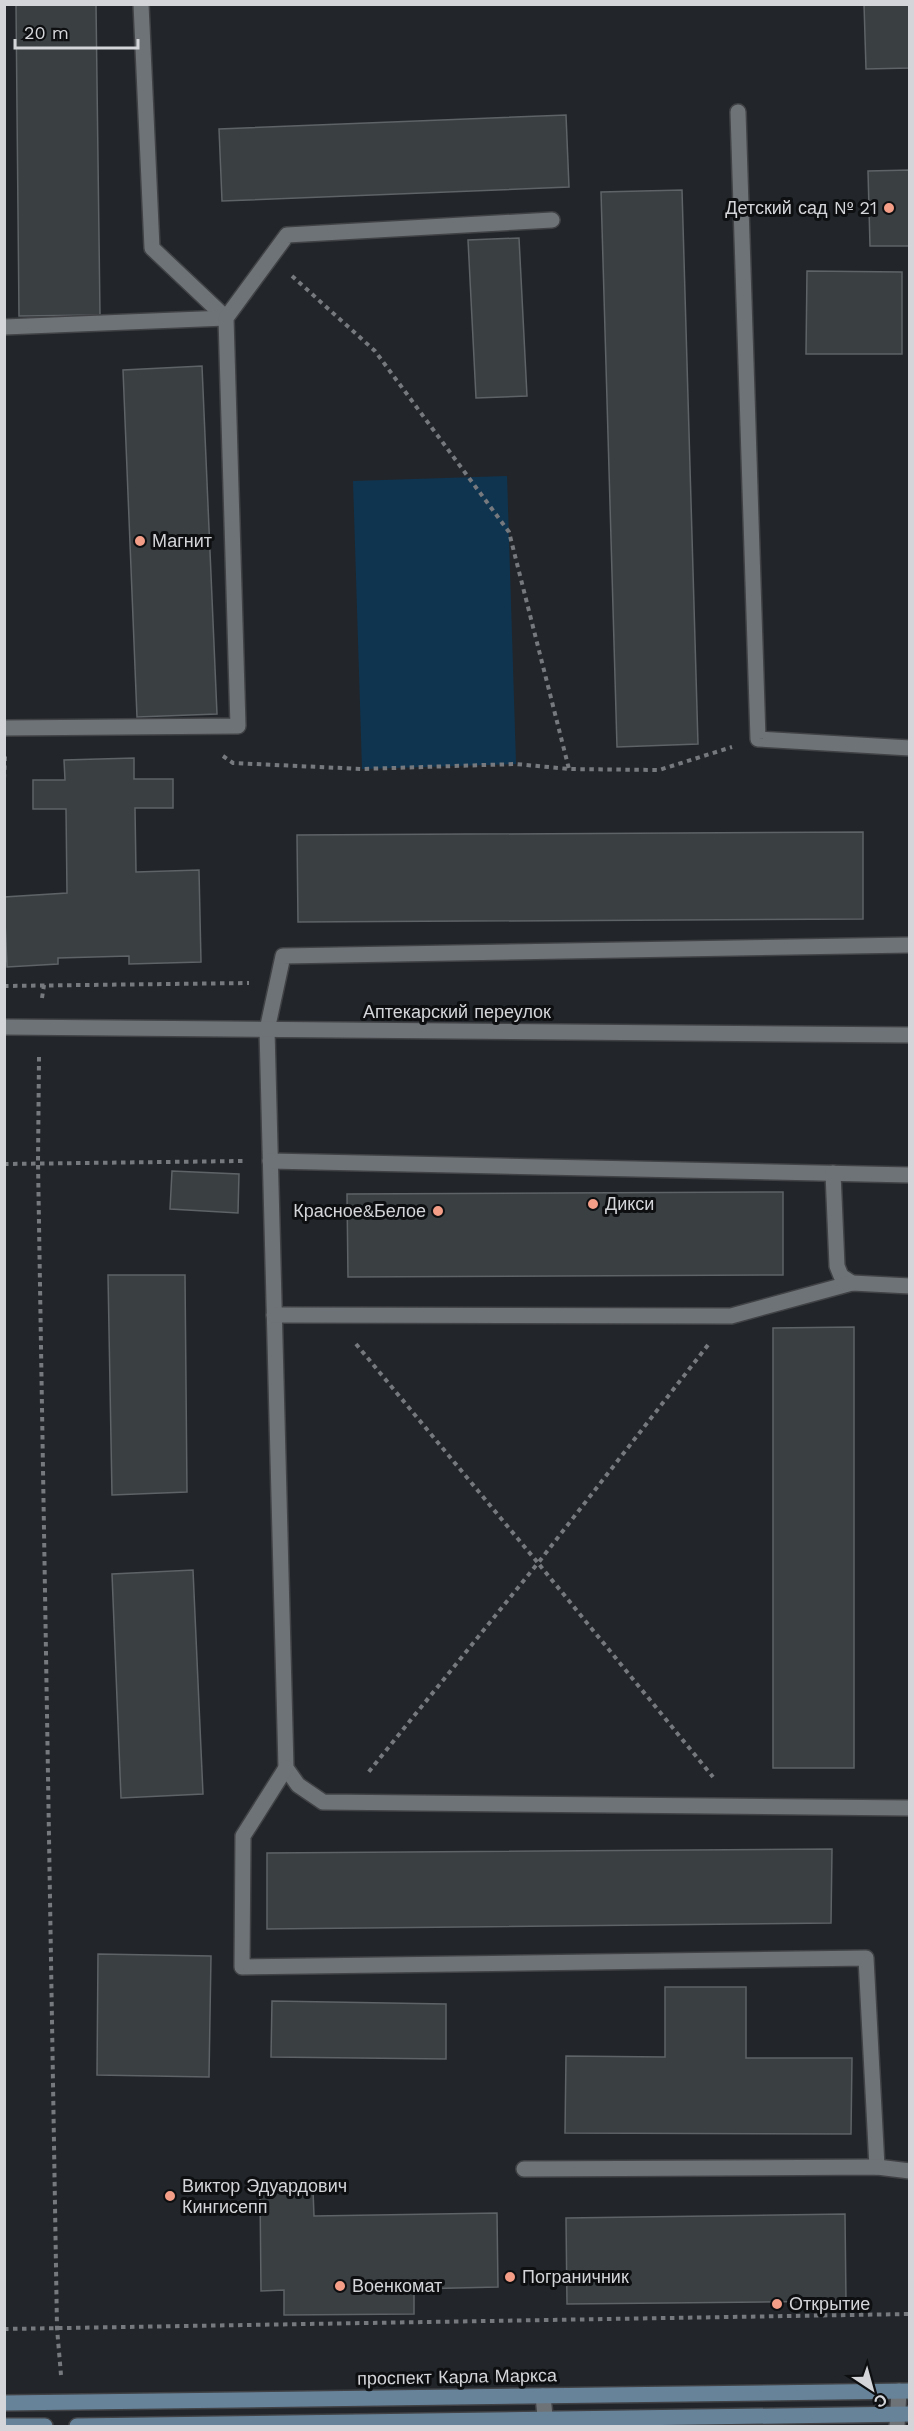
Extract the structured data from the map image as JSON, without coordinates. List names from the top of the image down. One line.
{"streets":{"main road":["проспект Карла Маркса"],"street":["Аптекарский переулок"]},"places":["Детский сад № 21","Магнит","Дикси","Красное&Белое","Виктор Эдуардович Кингисепп","Пограничник","Военкомат","Открытие"],"scale_bar":"20 m","north":"bottom right"}
